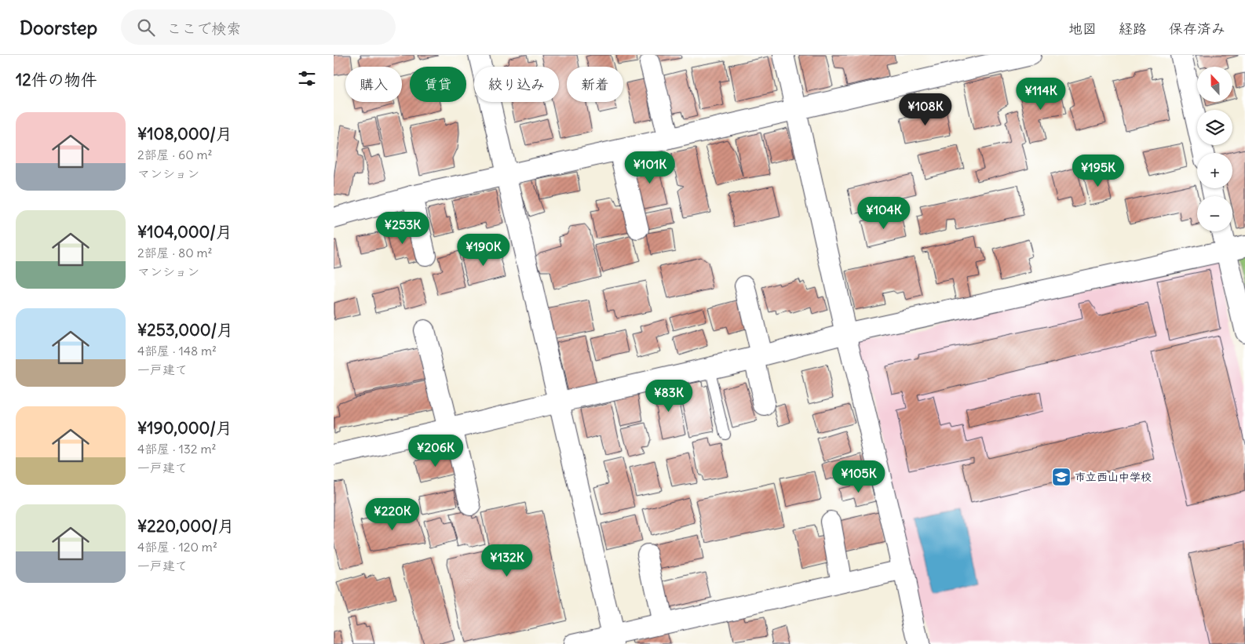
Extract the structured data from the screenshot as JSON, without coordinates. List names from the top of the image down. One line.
{"places":{"school or university":["市立西山中学校"]},"north":"top","page":{"header":"Doorstep","search":"ここで検索","nav":["地図","経路","保存済み"],"heading":"12件の物件","map_buttons":["+","−"],"chip":["購入","賃貸","絞り込み","新着"],"price":["¥114K","¥108K","¥101K","¥195K","¥104K","¥253K","¥190K","¥83K","¥206K","¥105K","¥220K","¥132K"],"list":[{"name":"¥108,000/月","note":"2部屋 · 60 m² · マンション"},{"name":"¥104,000/月","note":"2部屋 · 80 m² · マンション"},{"name":"¥253,000/月","note":"4部屋 · 148 m² · 一戸建て"},{"name":"¥190,000/月","note":"4部屋 · 132 m² · 一戸建て"},{"name":"¥220,000/月","note":"4部屋 · 120 m² · 一戸建て"}]}}
